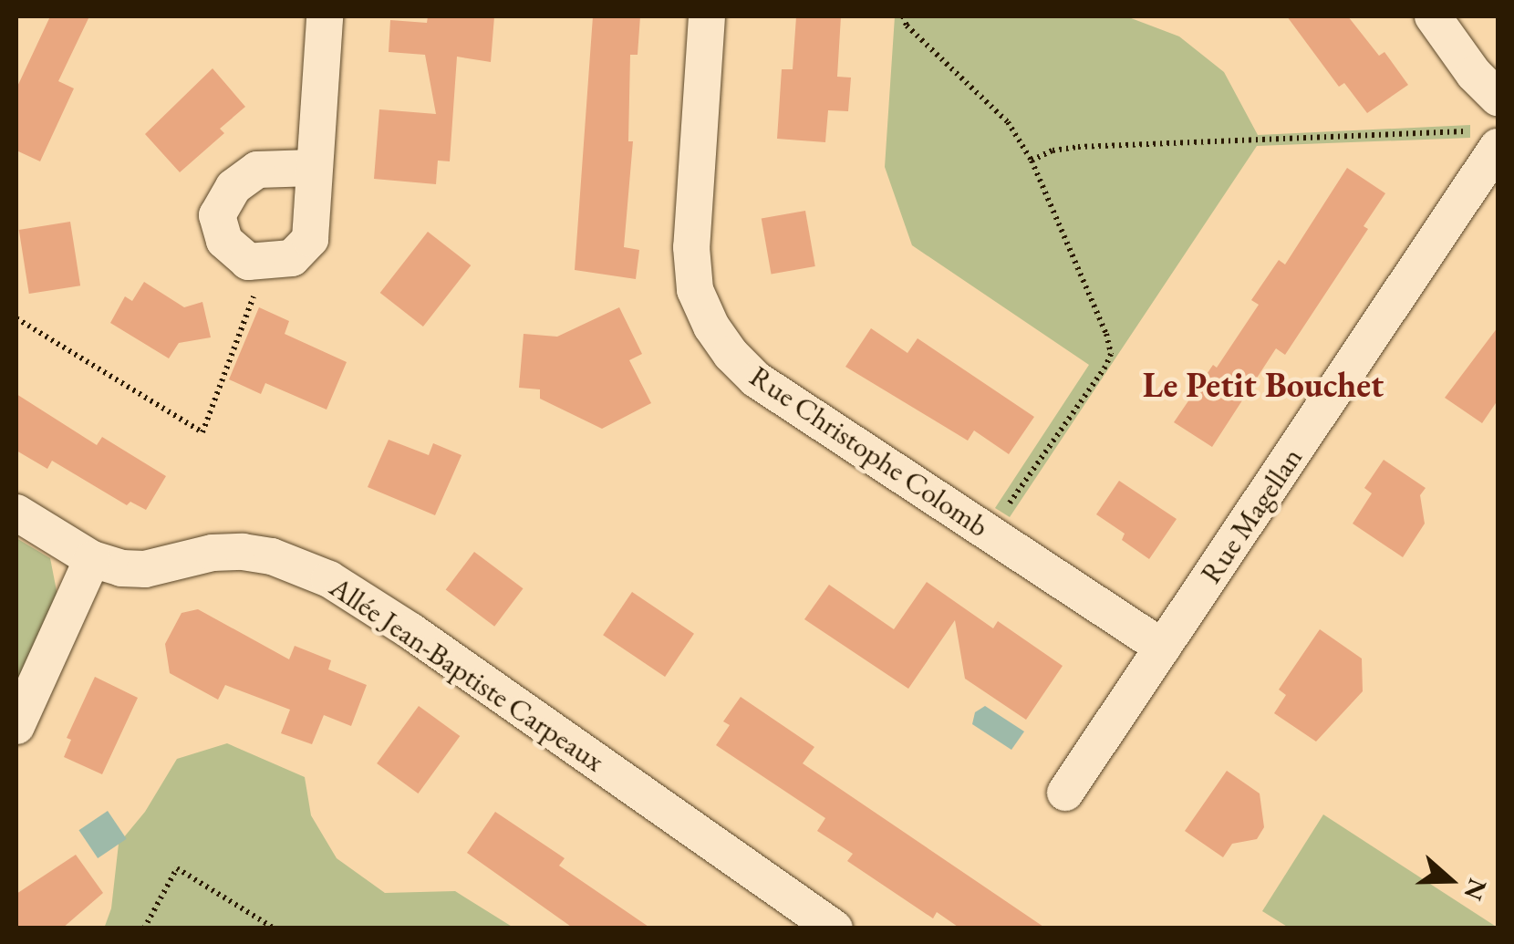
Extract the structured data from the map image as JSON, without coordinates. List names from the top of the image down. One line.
{"streets":{"street":["Rue Christophe Colomb","Rue Magellan","Allée Jean-Baptiste Carpeaux"]},"crossings":[["Rue Christophe Colomb","Rue Magellan"]],"districts":["Le Petit Bouchet"],"north":"right"}
